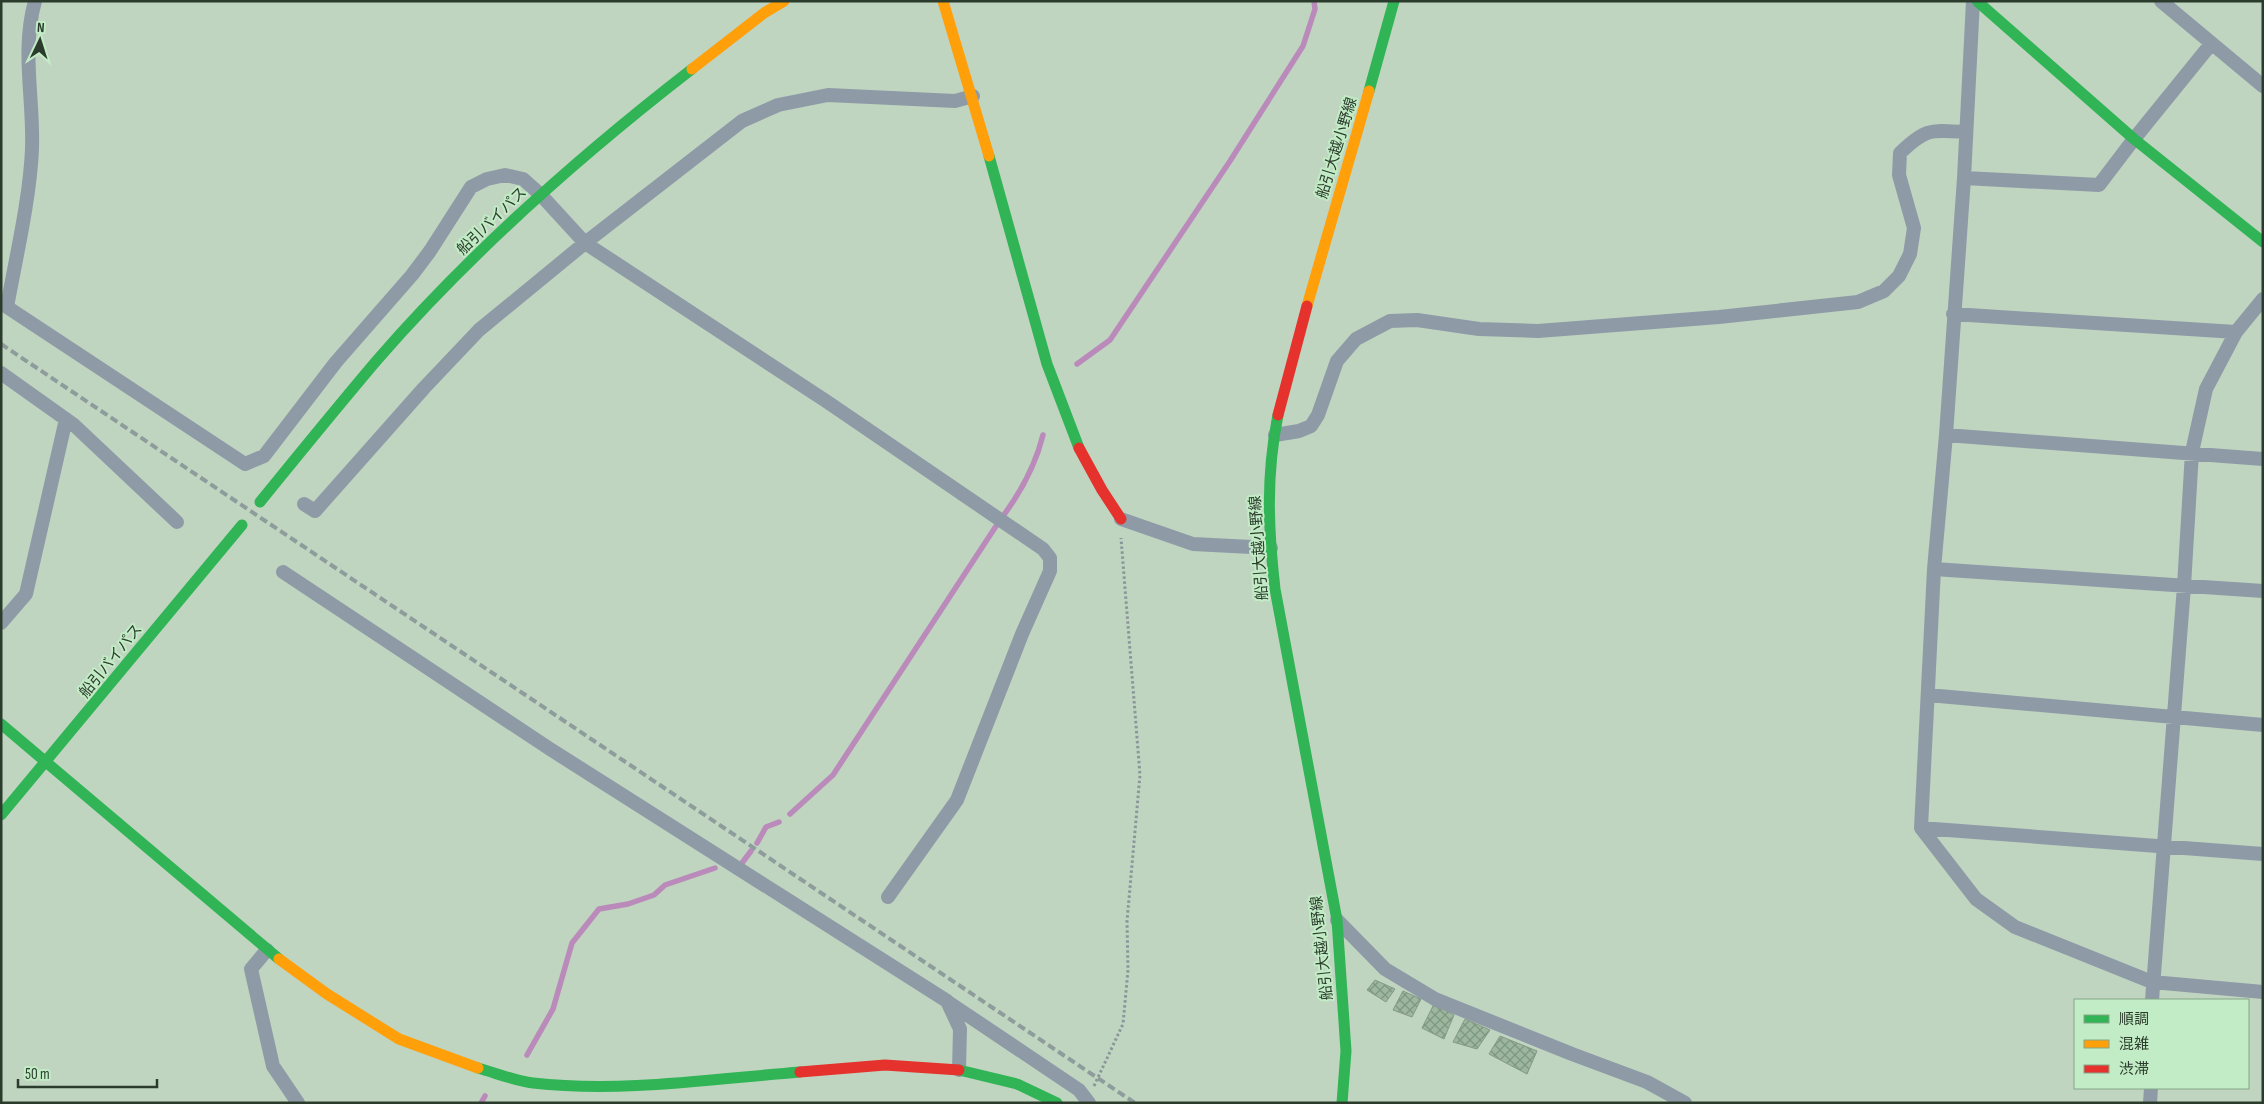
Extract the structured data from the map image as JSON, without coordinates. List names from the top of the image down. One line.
{"streets":{"main road":["船引大越小野線","船引バイパス"]},"legend":["順調","混雑","渋滞"],"scale_bar":"50 m","north":"top"}
